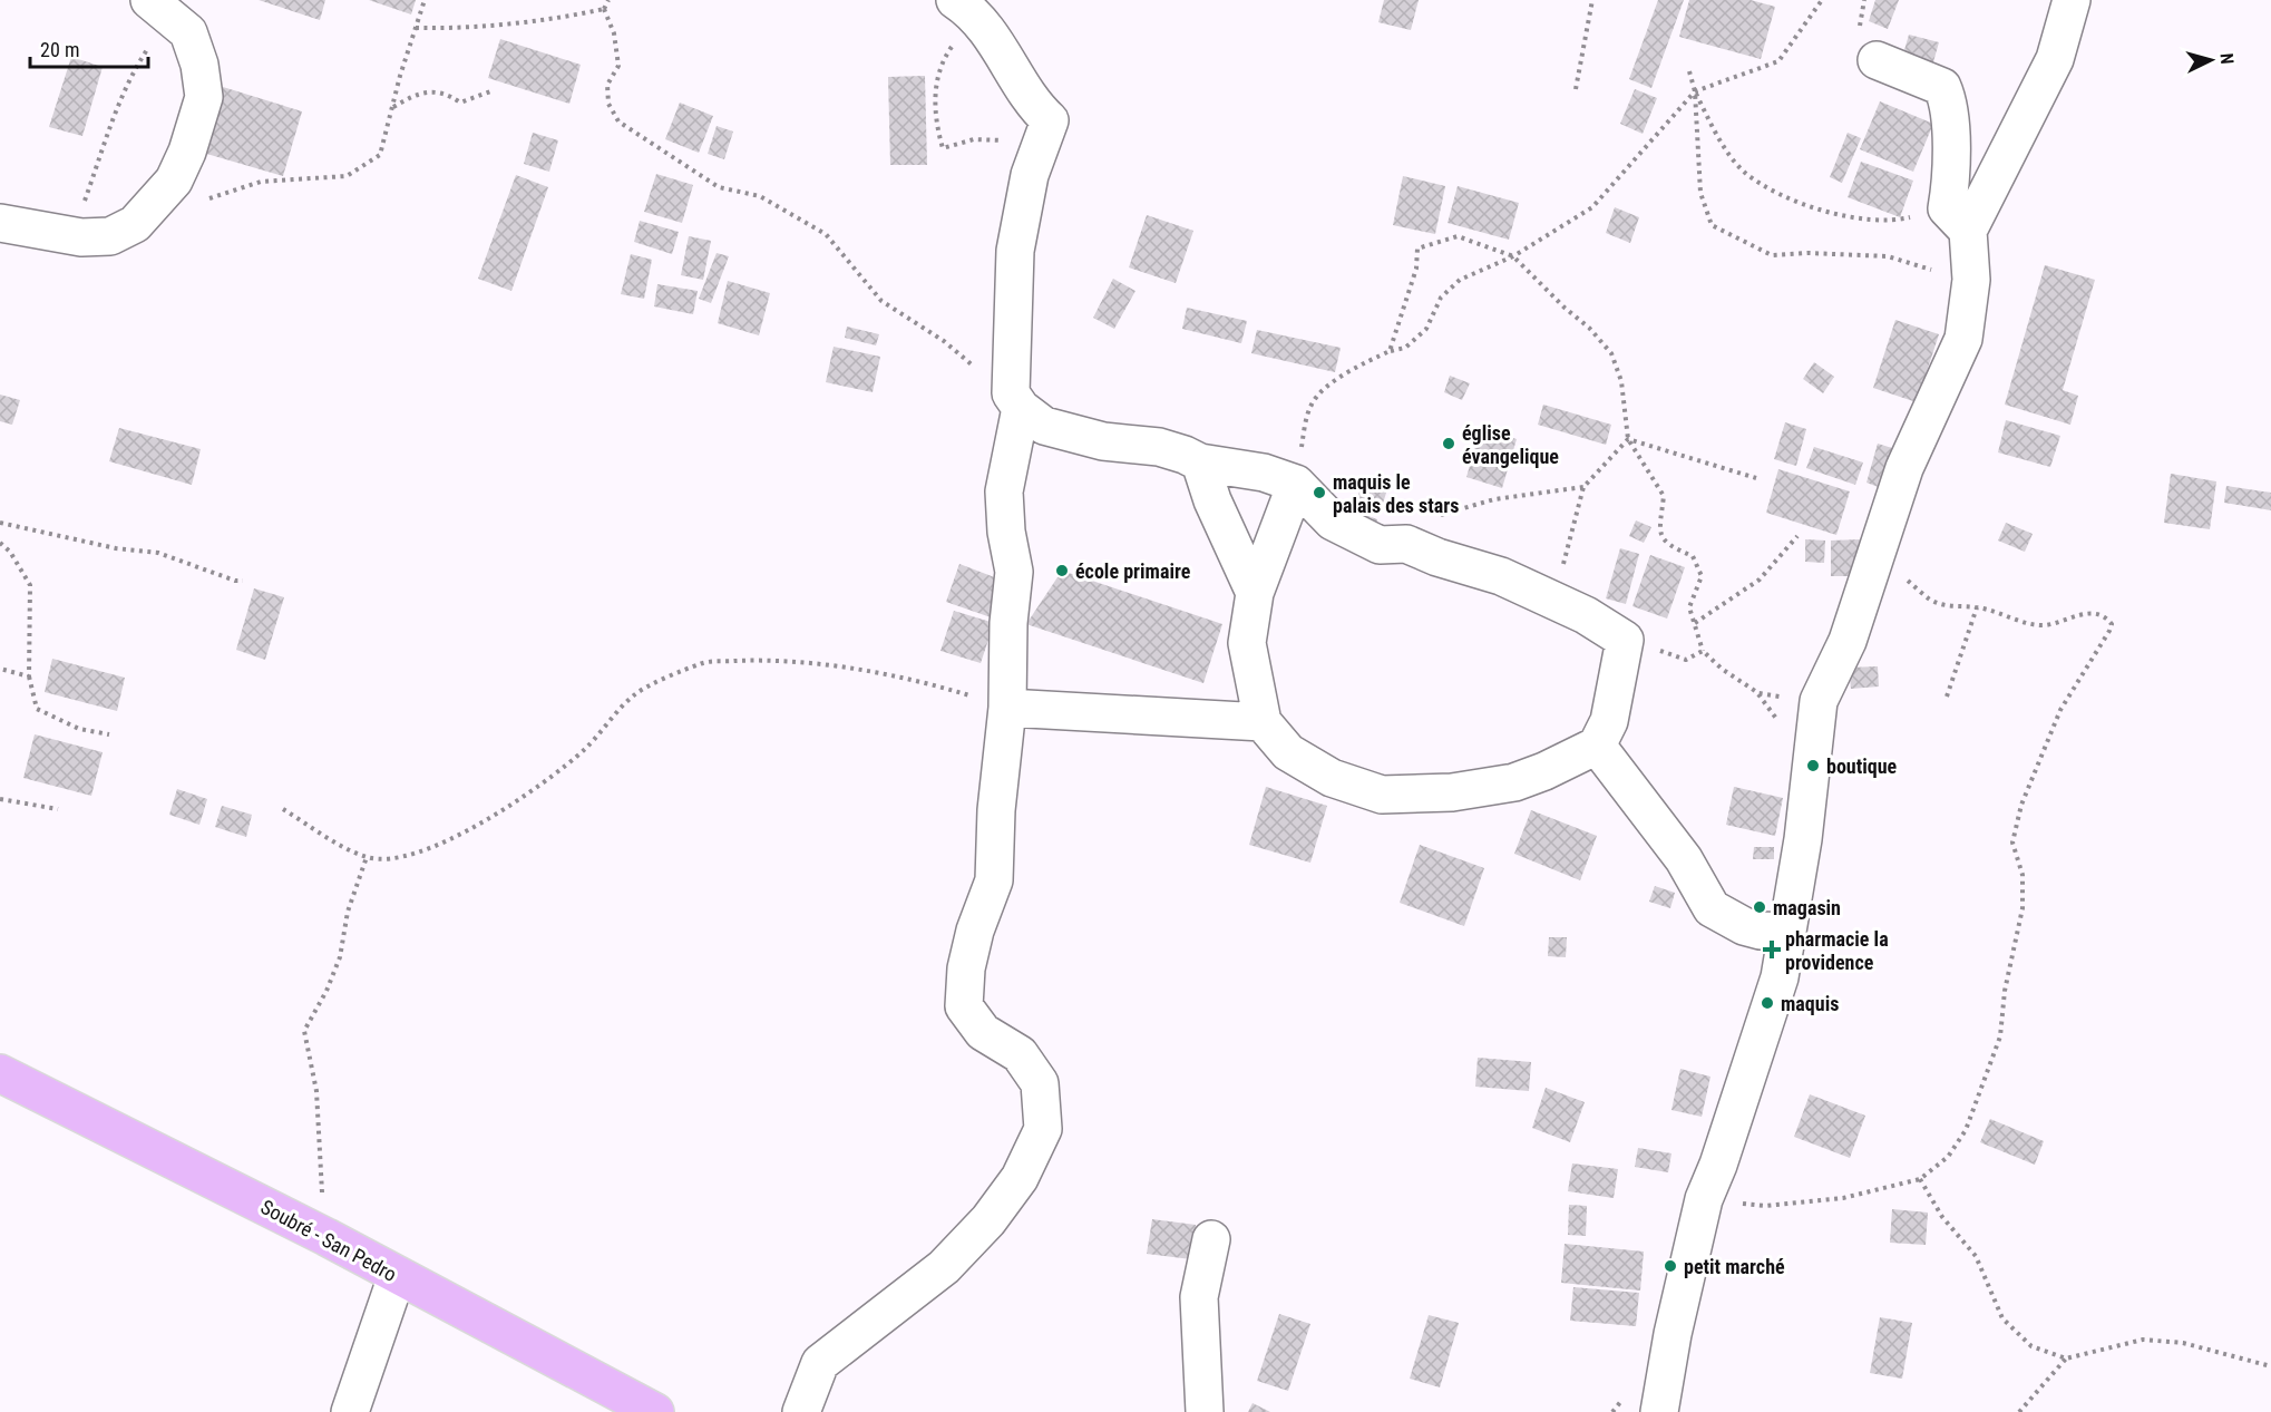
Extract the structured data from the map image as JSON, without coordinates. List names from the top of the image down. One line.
{"streets":{"main road":["Soubré - San Pedro"]},"places":{"other":["église évangelique","maquis le palais des stars","école primaire","boutique","magasin","maquis","petit marché"],"health":["pharmacie la providence"]},"scale_bar":"20 m","north":"right"}
